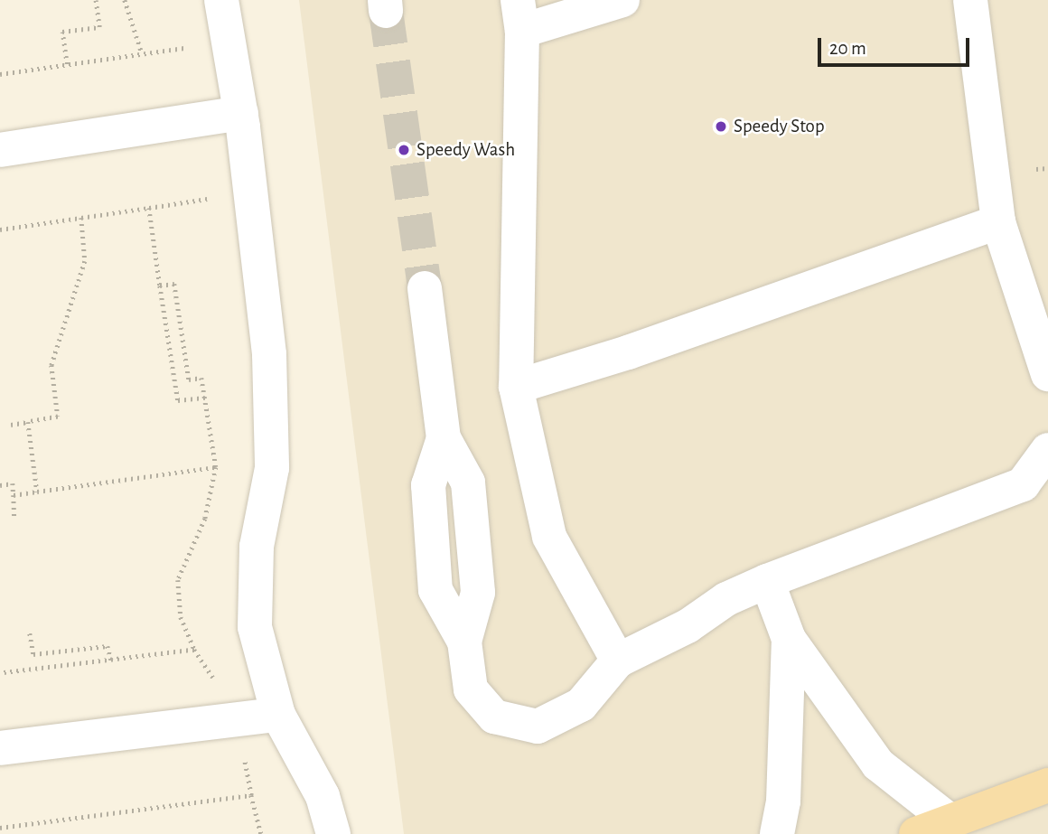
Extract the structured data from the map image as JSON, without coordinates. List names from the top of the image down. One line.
{"places":["Speedy Stop","Speedy Wash"],"scale_bar":"20 m"}
